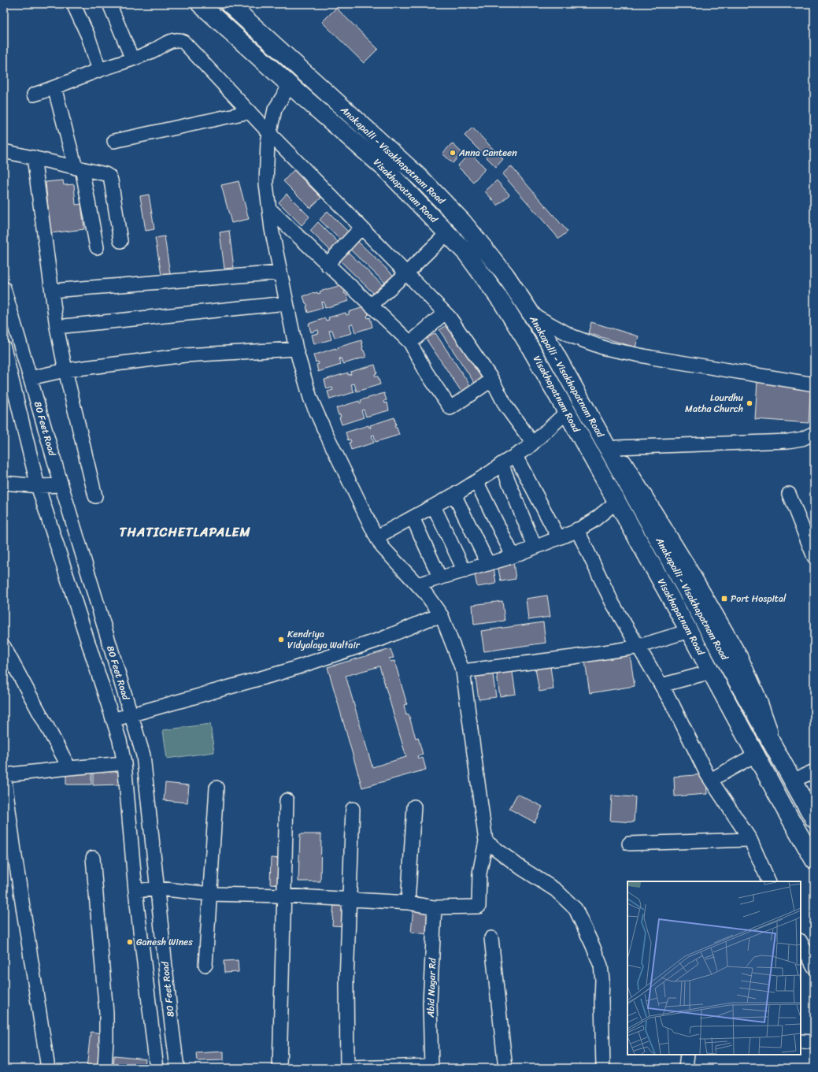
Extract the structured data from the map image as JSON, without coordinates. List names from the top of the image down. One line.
{"streets":{"main road":["Anakapalli - Visakhapatnam Road","Visakhapatnam Road"],"street":["80 Feet Road","Abid Nagar Rd"]},"districts":["THATICHETLAPALEM"],"places":{"other":["Anna Canteen","Lourdhu Matha Church","Kendriya Vidyalaya Waltair","Ganesh Wines"],"transit":["Port Hospital"]}}
